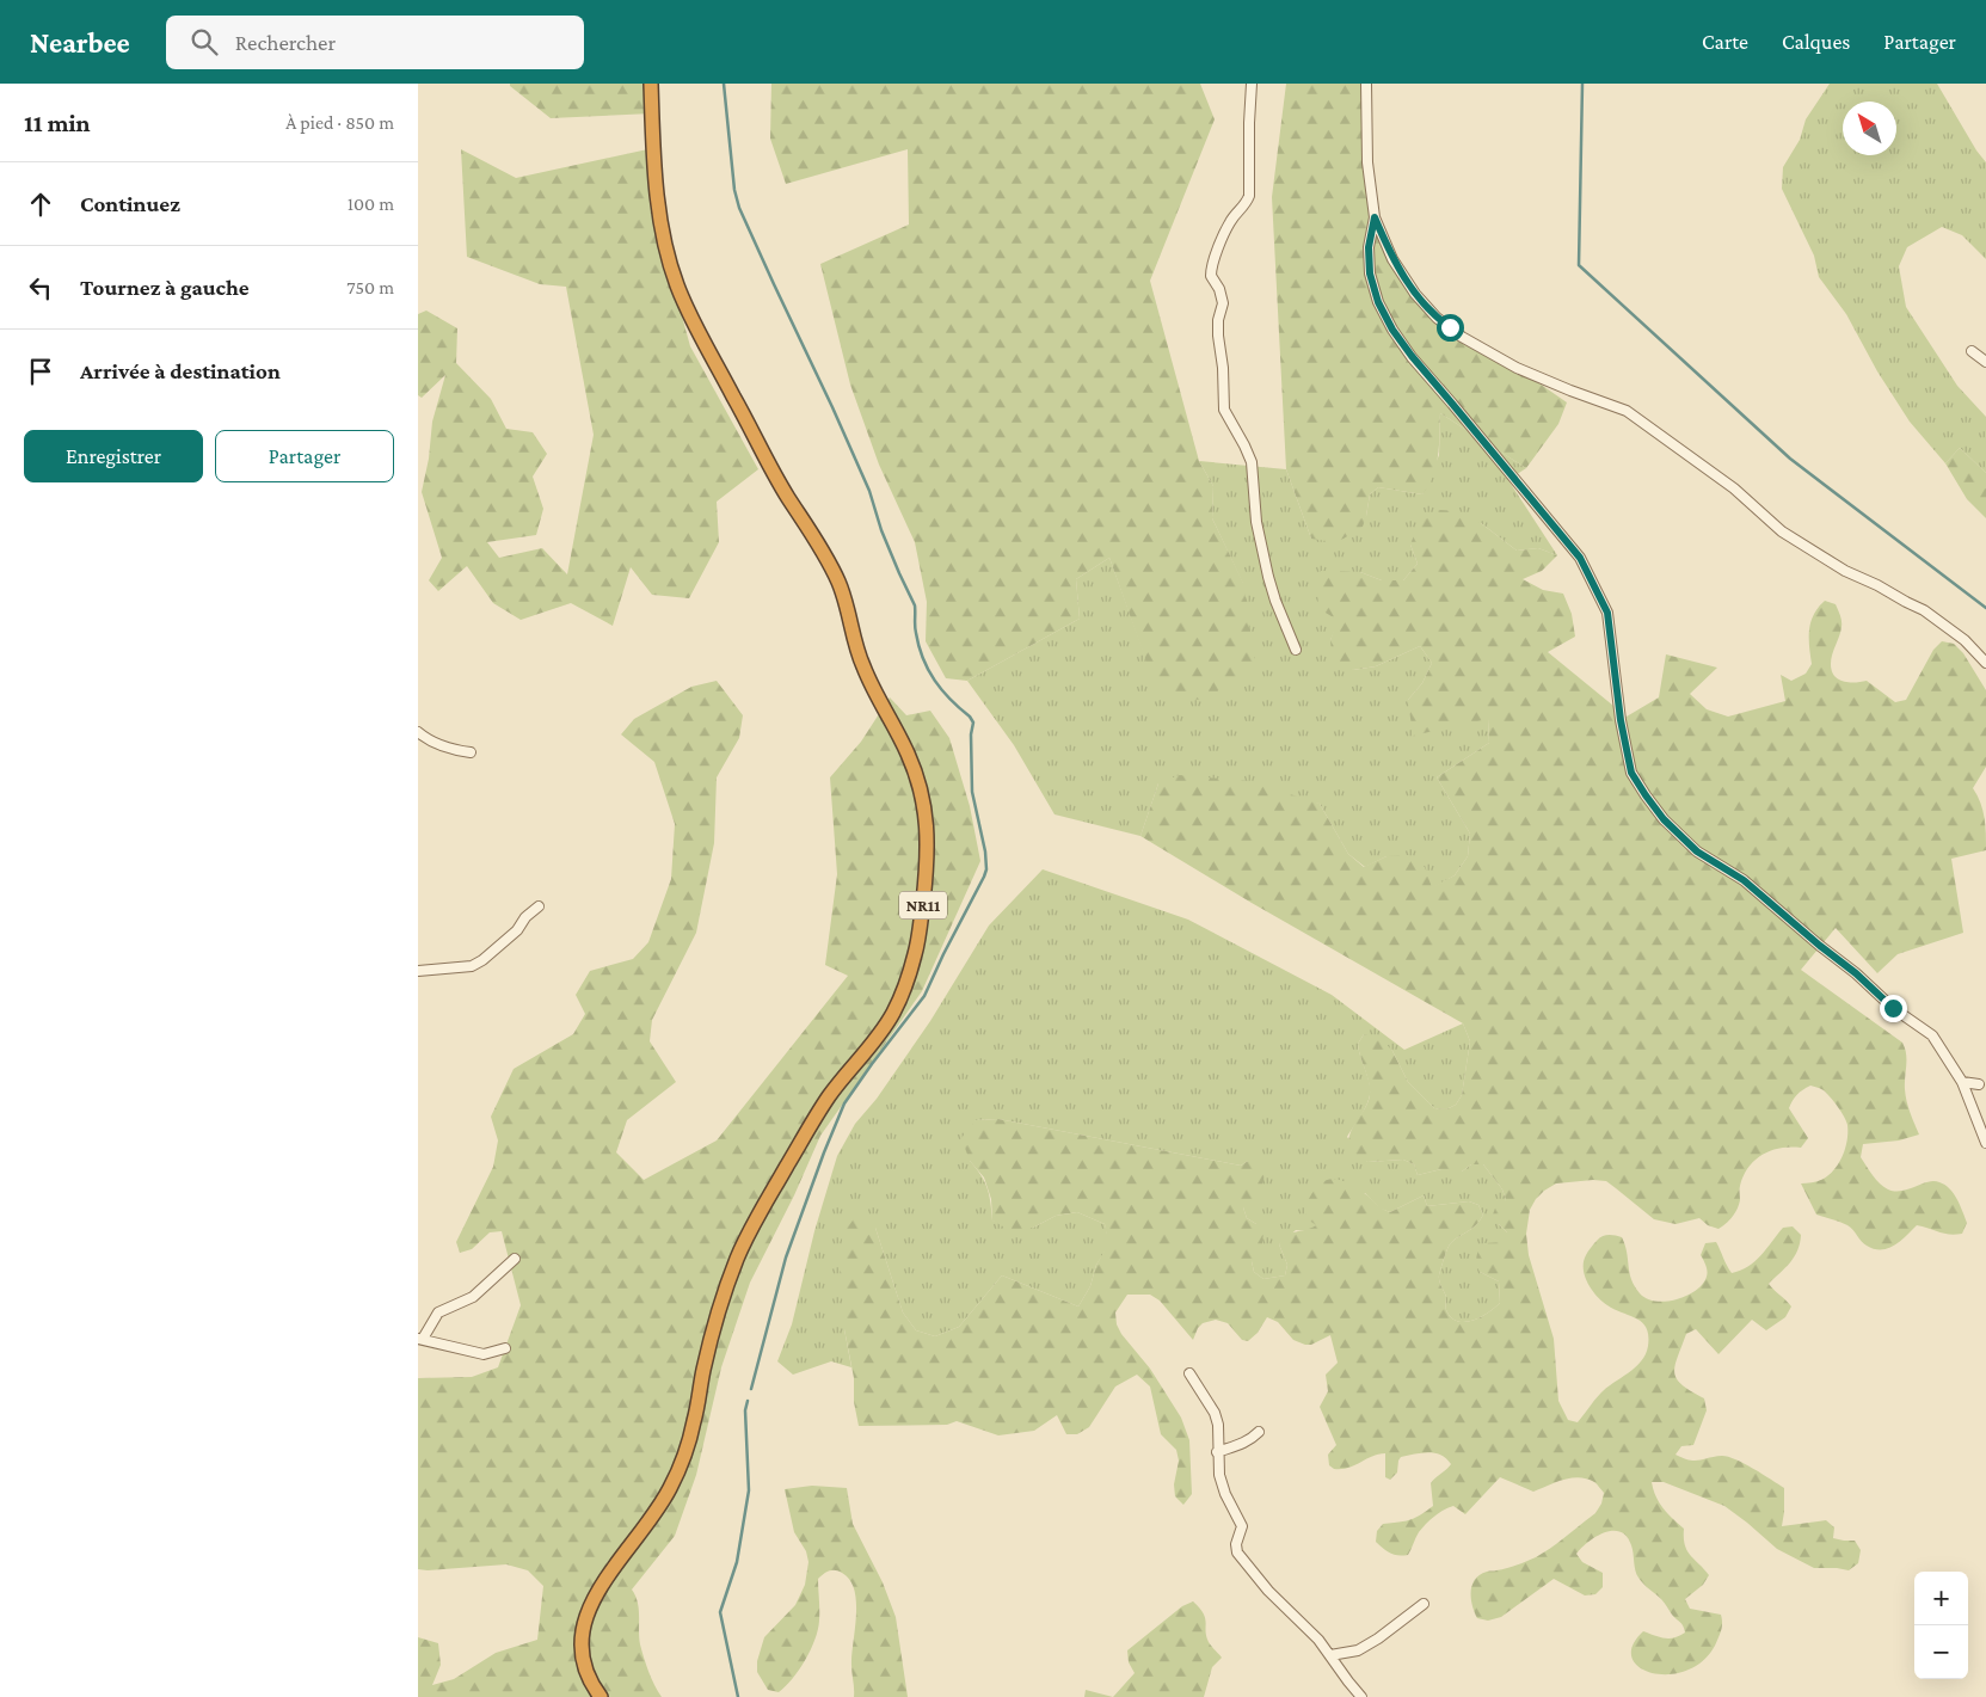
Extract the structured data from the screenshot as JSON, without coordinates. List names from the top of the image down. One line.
{"streets":{"highway":["NR11"]},"north":"top left","page":{"header":"Nearbee","search":"Rechercher","nav":["Carte","Calques","Partager"],"heading":["11 min","À pied · 850 m"],"list":[["Continuez","100 m"],["Tournez à gauche","750 m"],"Arrivée à destination"],"buttons":["Enregistrer","Partager"],"map_buttons":["+","−"]}}
